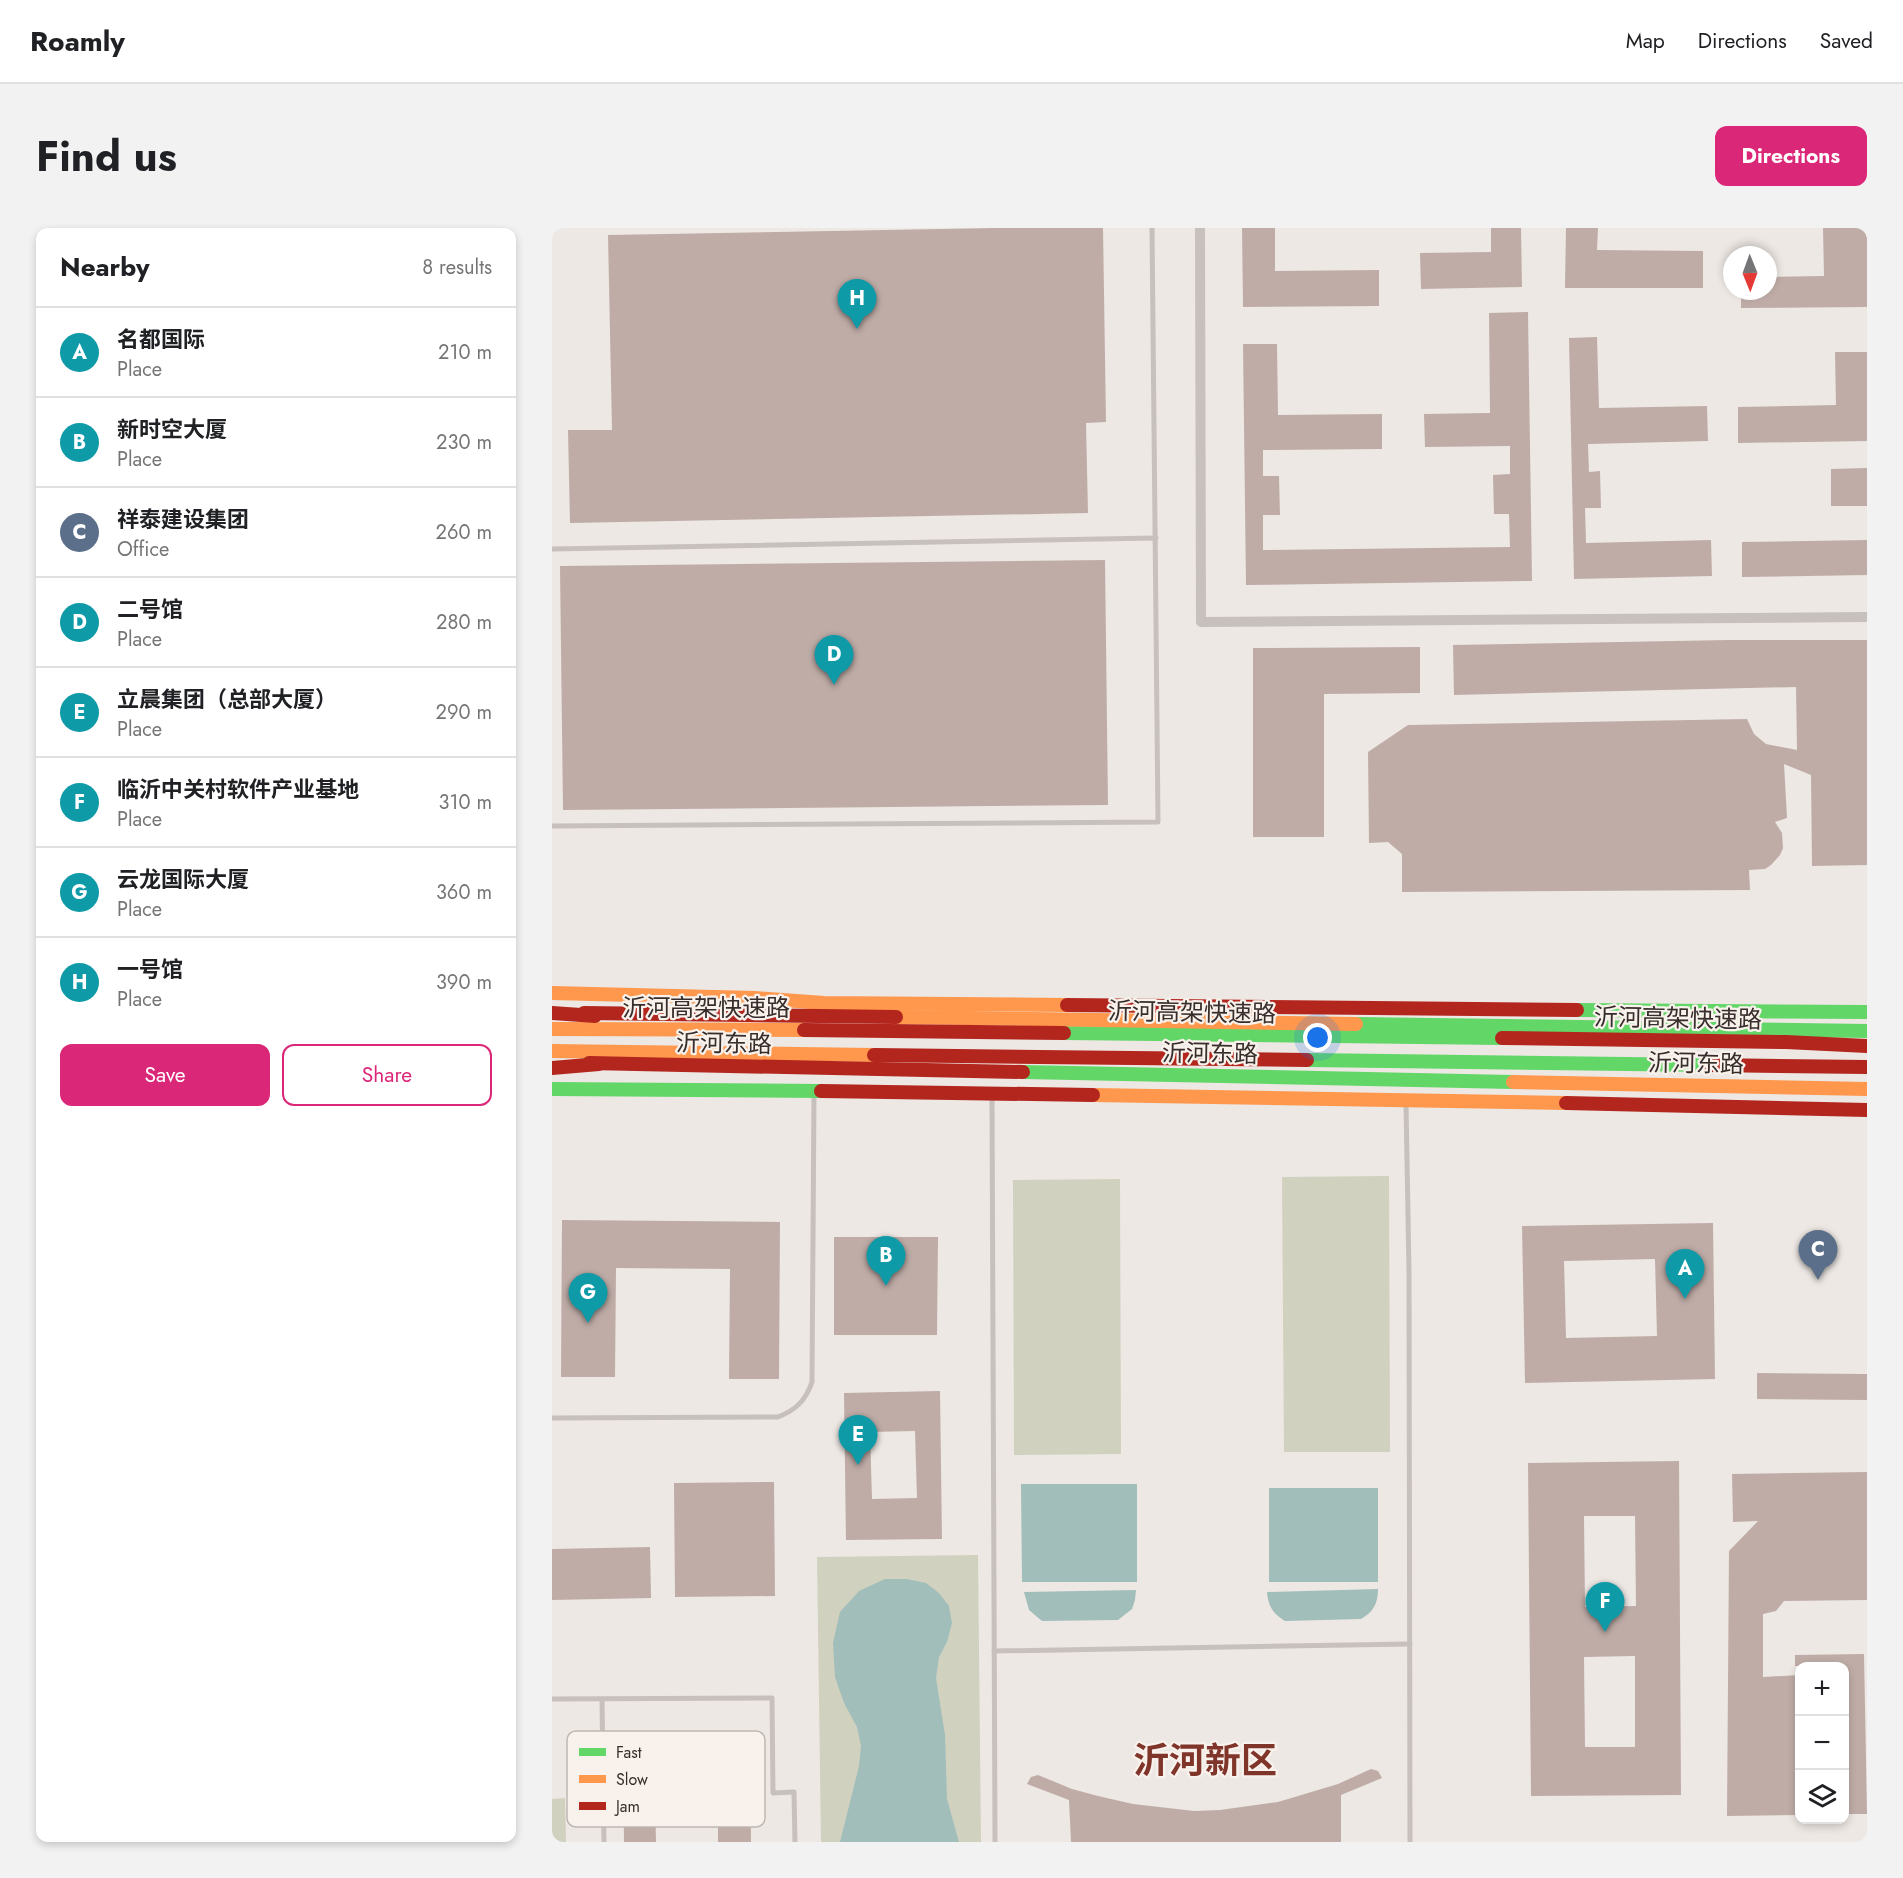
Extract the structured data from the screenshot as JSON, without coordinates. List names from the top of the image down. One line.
{"streets":{"main road":["沂河高架快速路","沂河东路"]},"districts":["沂河新区"],"legend":["Fast","Slow","Jam"],"north":"bottom","page":{"header":"Roamly","nav":["Map","Directions","Saved"],"title":"Find us","buttons":["Directions",["Save","Share"]],"heading":["Nearby","8 results"],"pins":["H","D","C","B","A","G","E","F"],"list":[{"mark":"A","name":"名都国际","note":"Place","value":"210 m"},{"mark":"B","name":"新时空大厦","note":"Place","value":"230 m"},{"mark":"C","name":"祥泰建设集团","note":"Office","value":"260 m"},{"mark":"D","name":"二号馆","note":"Place","value":"280 m"},{"mark":"E","name":"立晨集团（总部大厦）","note":"Place","value":"290 m"},{"mark":"F","name":"临沂中关村软件产业基地","note":"Place","value":"310 m"},{"mark":"G","name":"云龙国际大厦","note":"Place","value":"360 m"},{"mark":"H","name":"一号馆","note":"Place","value":"390 m"}],"map_buttons":["+","−"]}}
